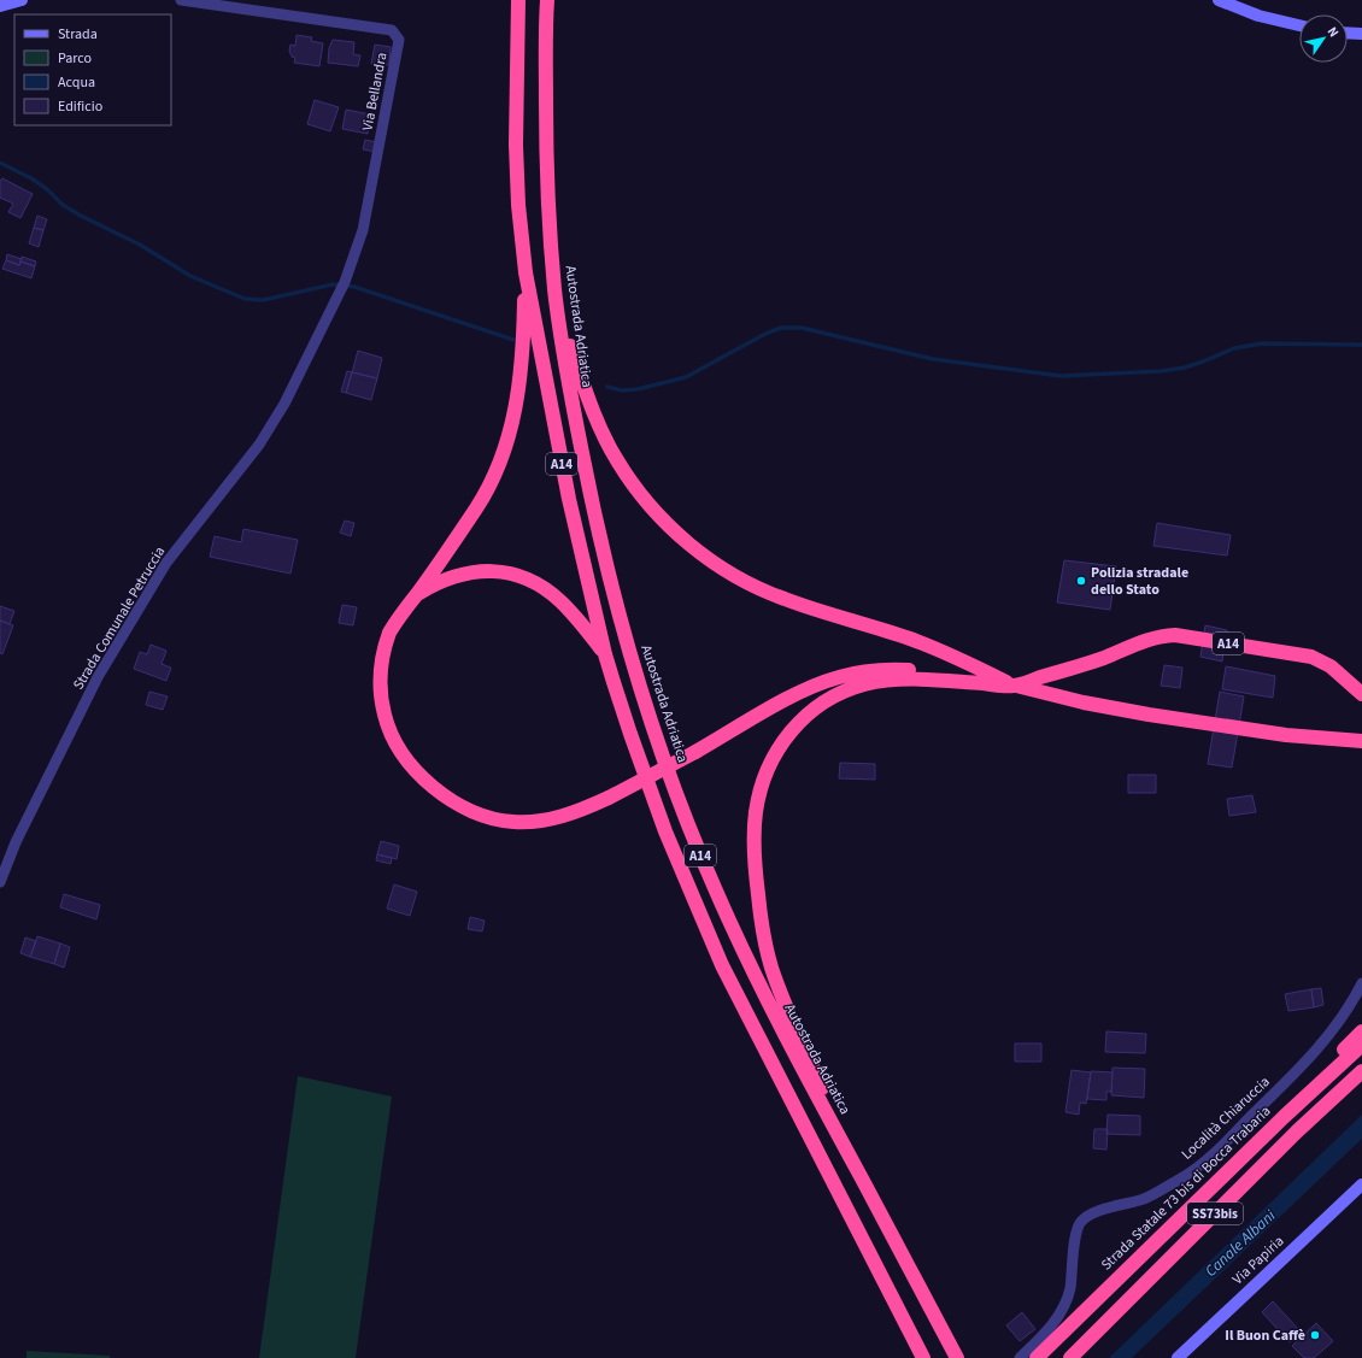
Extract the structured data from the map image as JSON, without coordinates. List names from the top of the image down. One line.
{"streets":{"highway":["Autostrada Adriatica","A14","Strada Statale 73 bis di Bocca Trabaria","SS73bis"],"street":["Via Bellandra","Strada Comunale Petruccia","Località Chiaruccia","Via Papiria"]},"crossings":[["Via Bellandra","Strada Comunale Petruccia"],["Autostrada Adriatica","A14"]],"water":["Canale Albani"],"places":["Polizia stradale dello Stato","Il Buon Caffè"],"legend":["Strada","Parco","Acqua","Edificio"],"north":"top right"}
